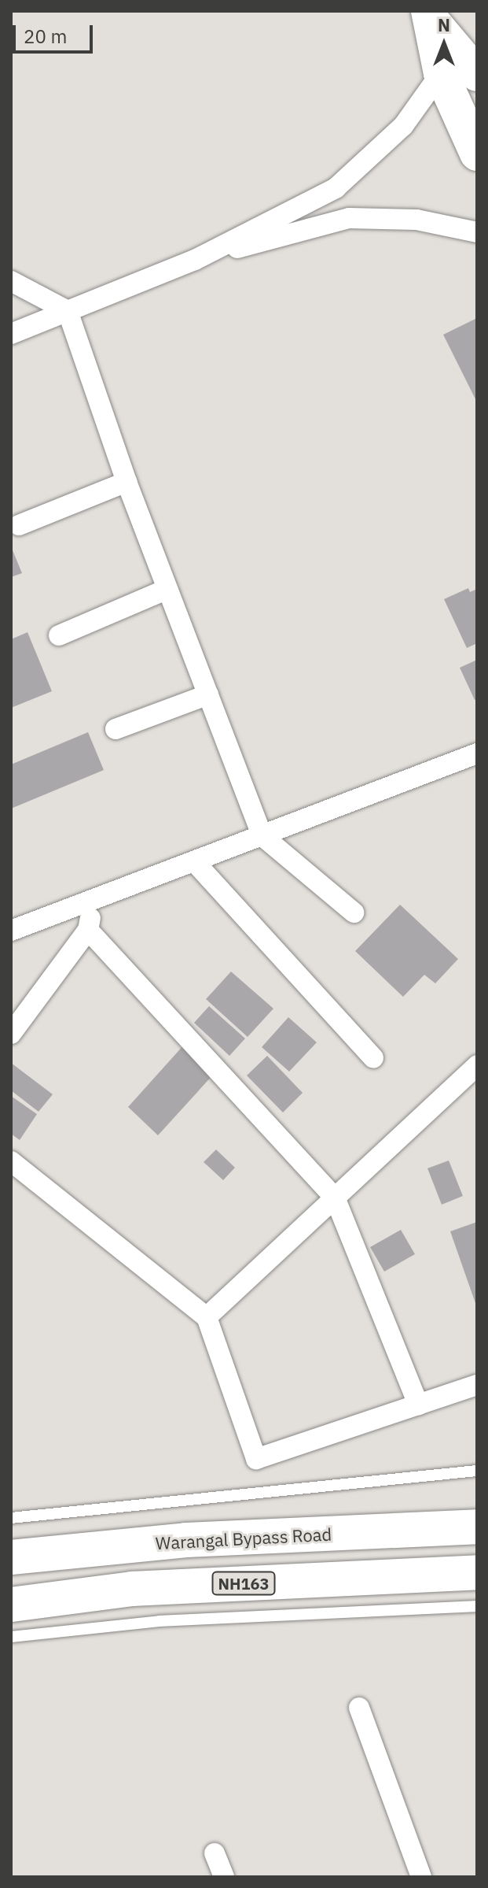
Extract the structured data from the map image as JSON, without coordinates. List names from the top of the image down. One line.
{"streets":{"highway":["Warangal Bypass Road","NH163"]},"scale_bar":"20 m","north":"top"}
